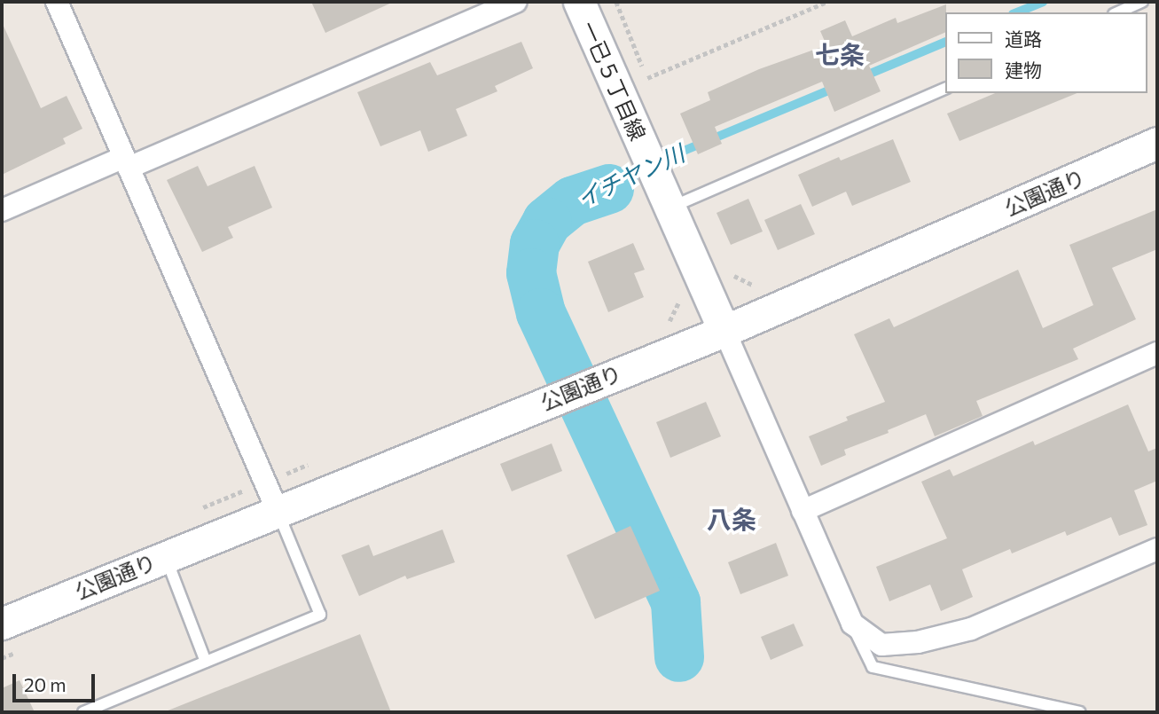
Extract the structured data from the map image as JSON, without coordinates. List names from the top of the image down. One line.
{"streets":{"street":["一已５丁目線","公園通り"]},"crossings":[["一已５丁目線","公園通り"]],"districts":["七条","八条"],"water":["イチヤン川"],"legend":["道路","建物"],"scale_bar":"20 m"}
